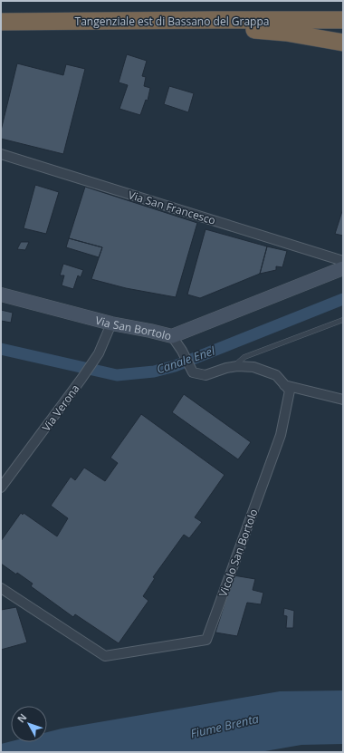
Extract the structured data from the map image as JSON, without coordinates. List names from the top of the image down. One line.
{"streets":{"highway":["Tangenziale est di Bassano del Grappa"],"street":["Via San Francesco","Via San Bortolo","Via Verona","Vicolo San Bortolo"]},"crossings":[["Via San Bortolo","Via Verona"]],"water":["Canale Enel","Fiume Brenta"],"north":"top left"}
